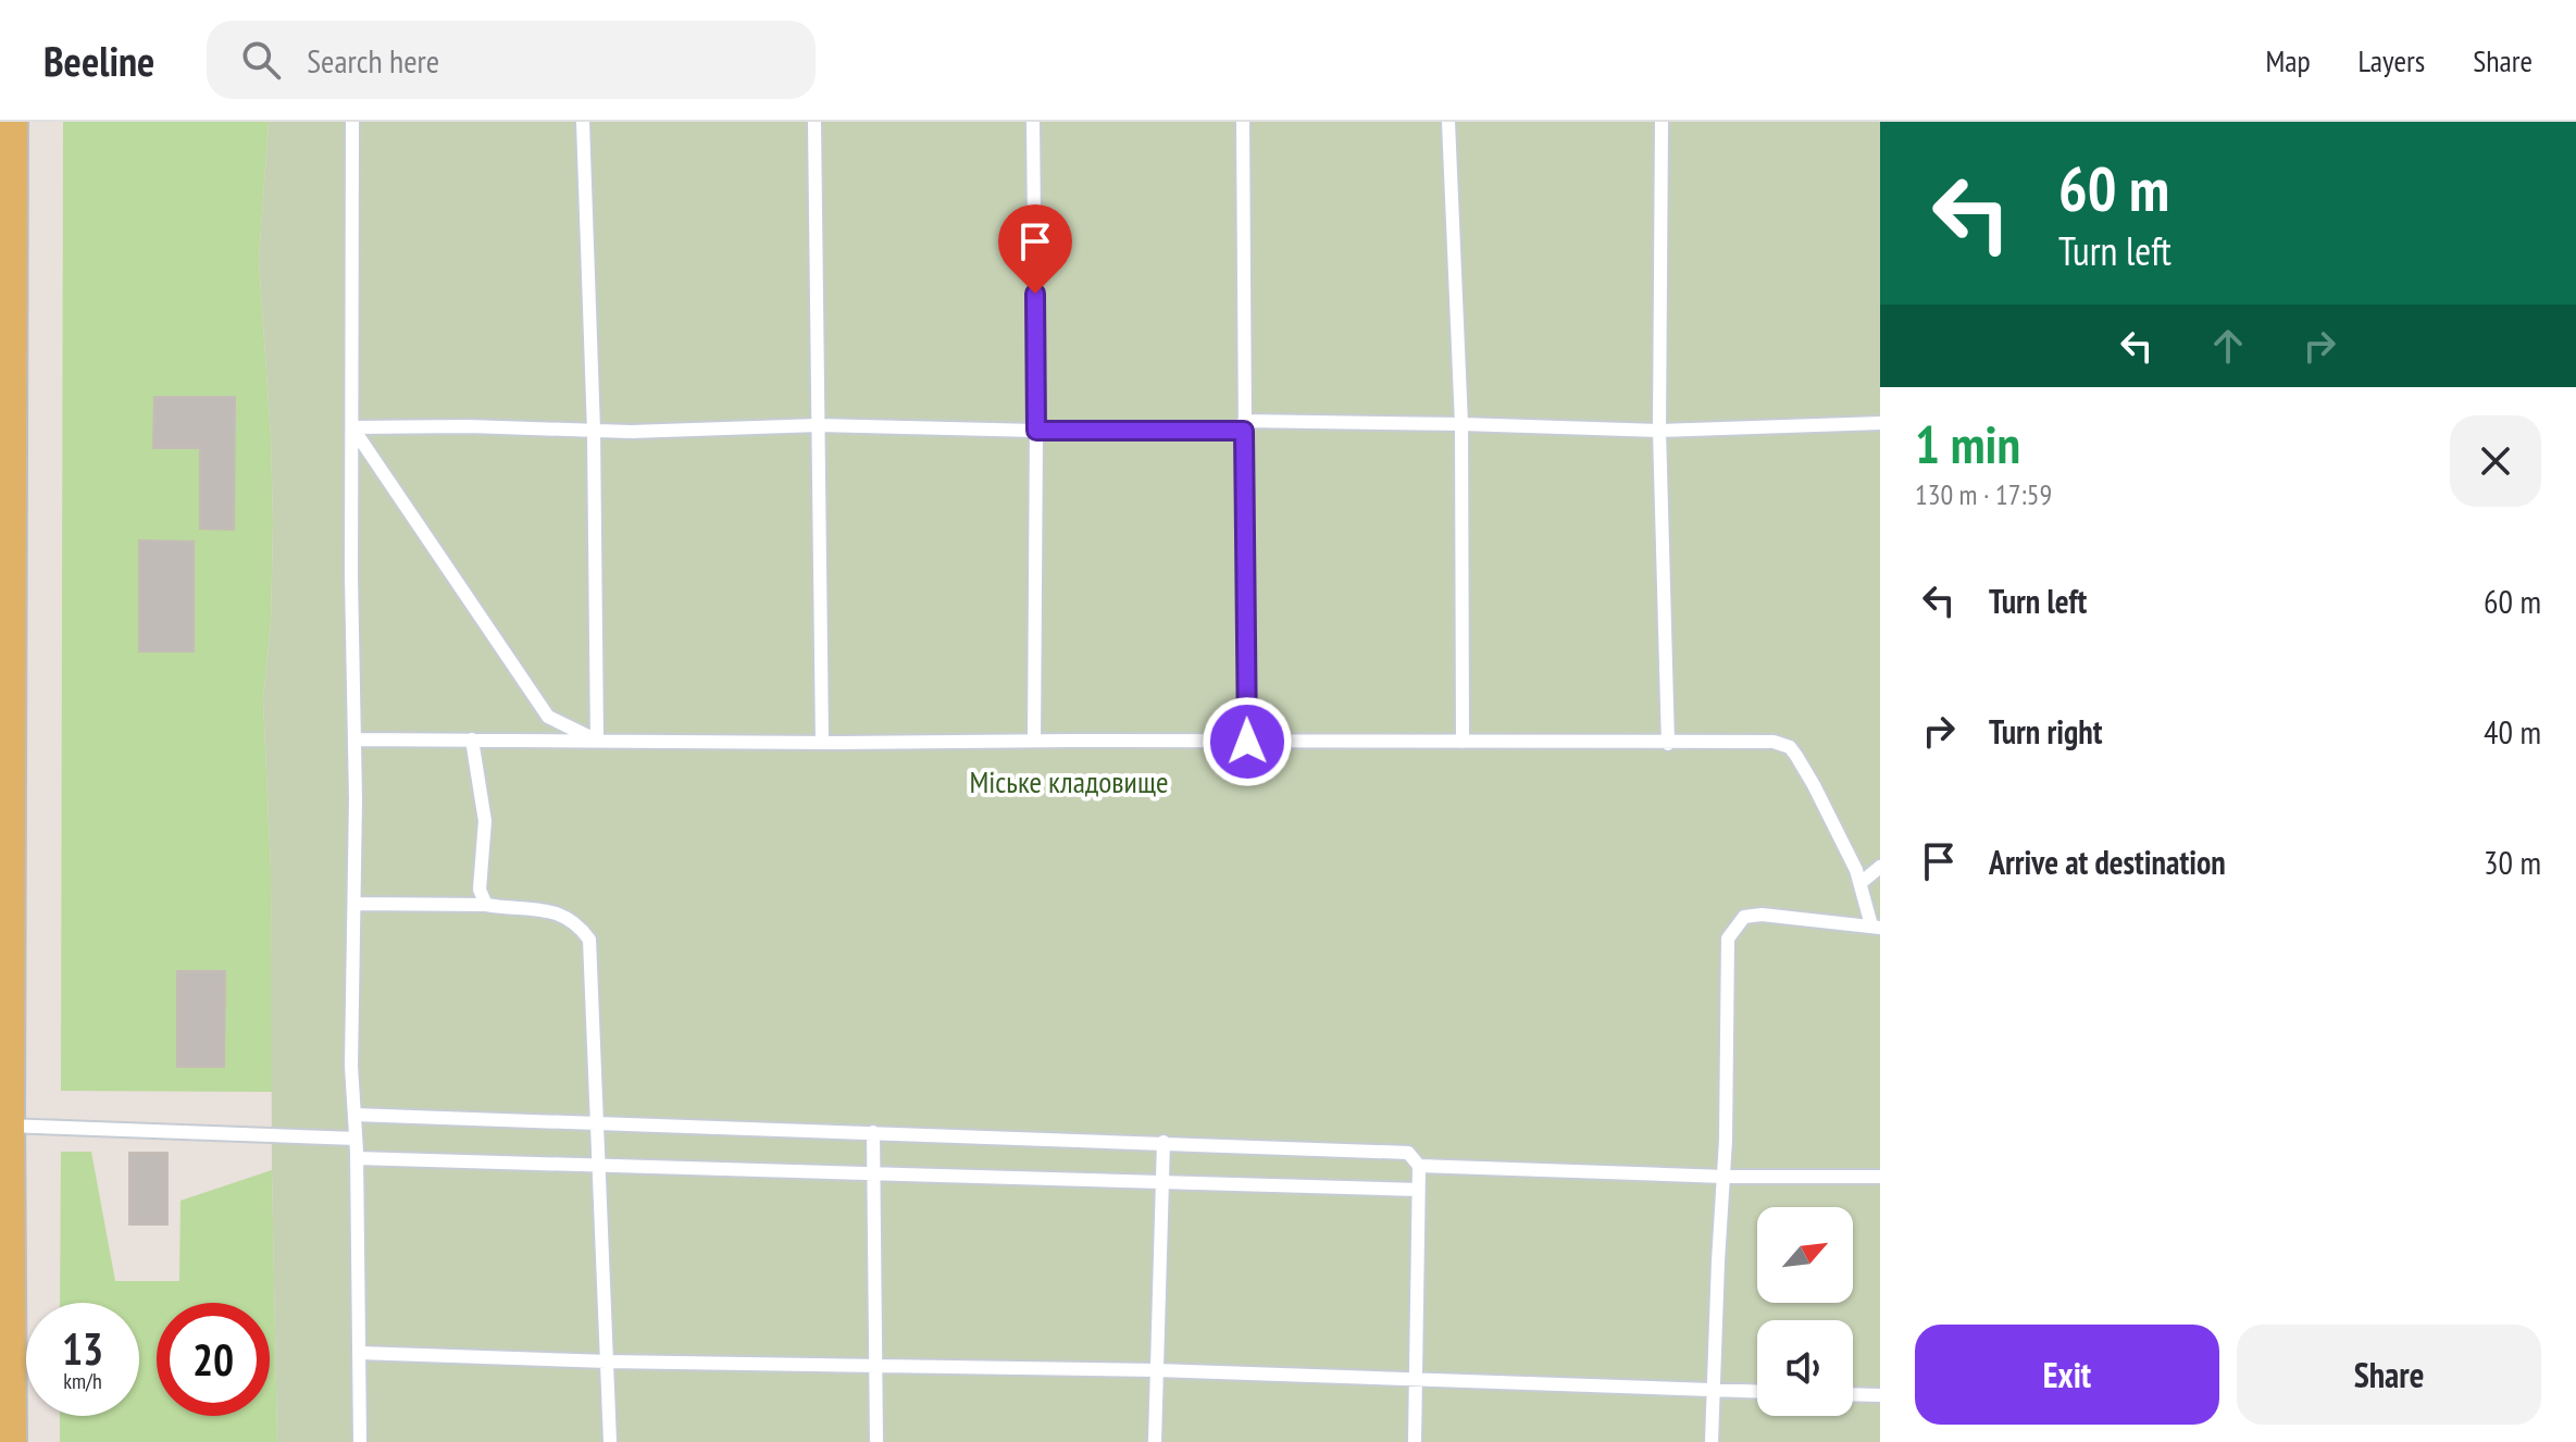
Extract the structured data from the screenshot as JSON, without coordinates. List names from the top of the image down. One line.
{"parks":["Міське кладовище"],"north":"top right","page":{"header":"Beeline","search":"Search here","nav":["Map","Layers","Share"],"turn":["60 m","Turn left"],"heading":["1 min","130 m · 17:59"],"list":[{"name":"Turn left","value":"60 m"},{"name":"Turn right","value":"40 m"},{"name":"Arrive at destination","value":"30 m"}],"speed":"13 km/h","limit":"20","buttons":["Exit","Share"]}}
